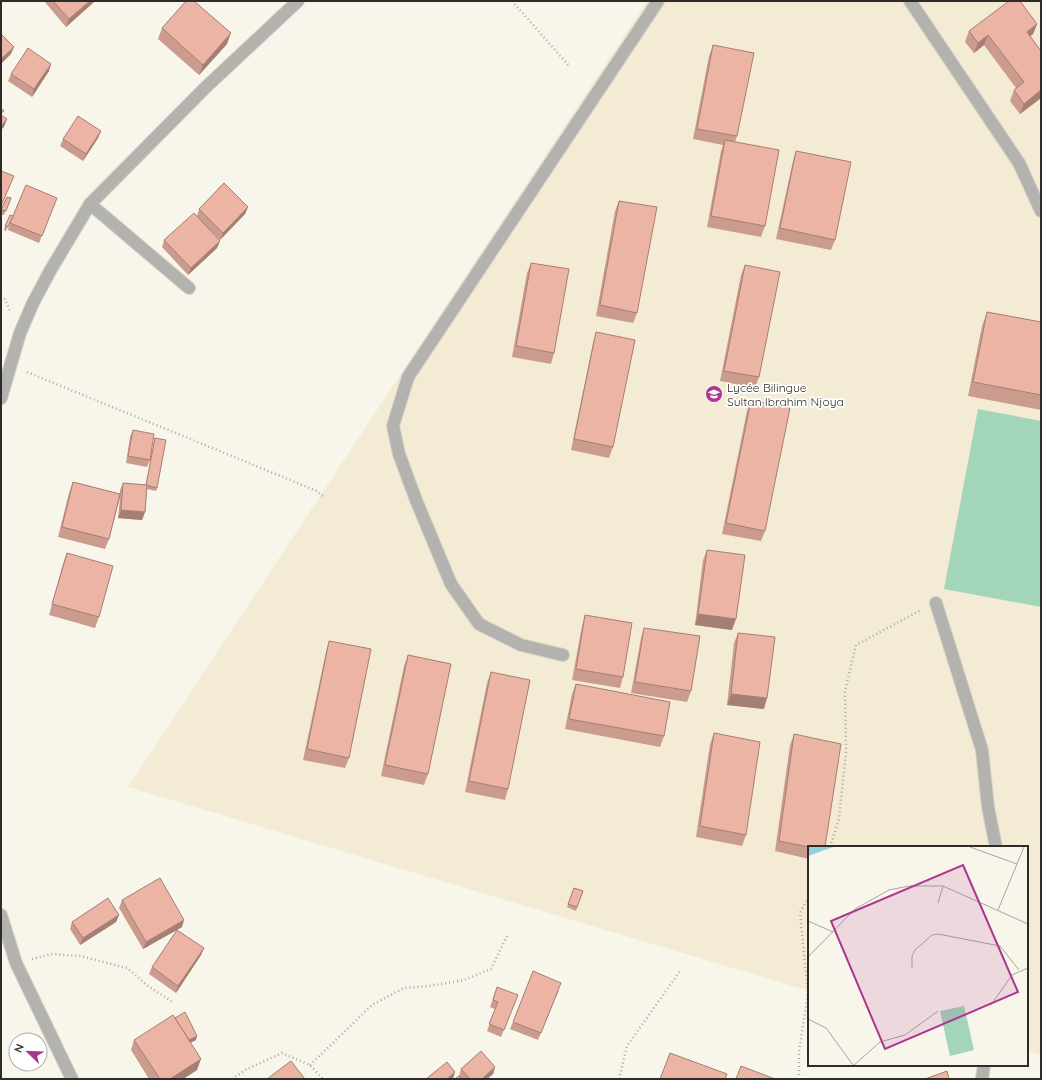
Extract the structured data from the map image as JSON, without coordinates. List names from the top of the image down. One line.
{"places":{"school or university":["Lycée Bilingue Sultan Ibrahim Njoya"]},"north":"top left"}
